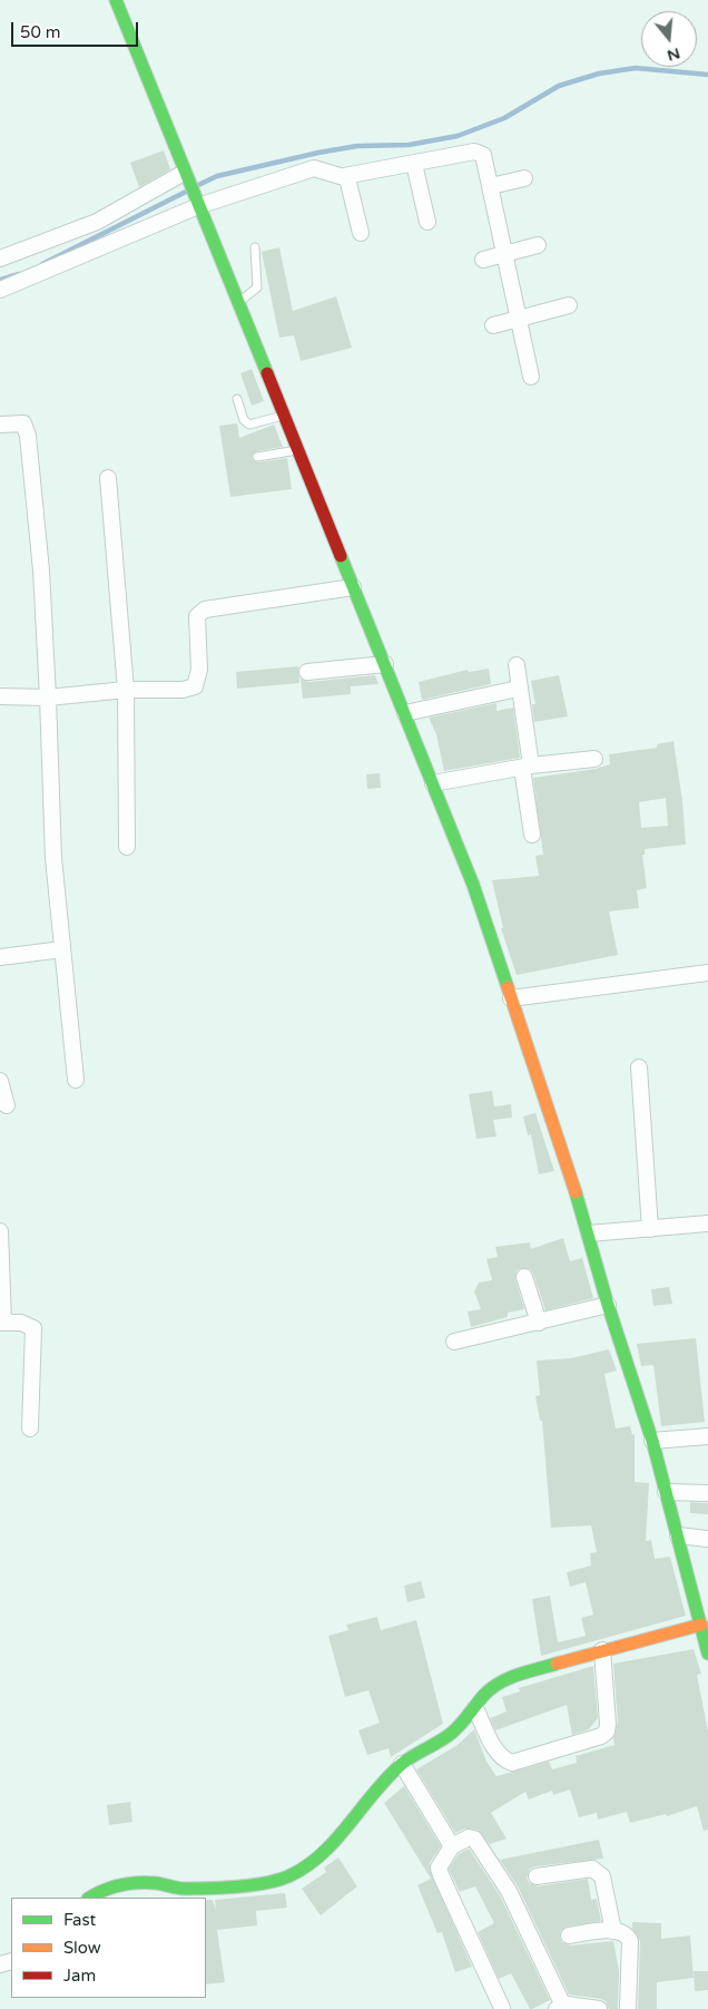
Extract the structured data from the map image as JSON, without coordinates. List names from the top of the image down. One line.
{"legend":["Fast","Slow","Jam"],"scale_bar":"50 m","north":"bottom"}
